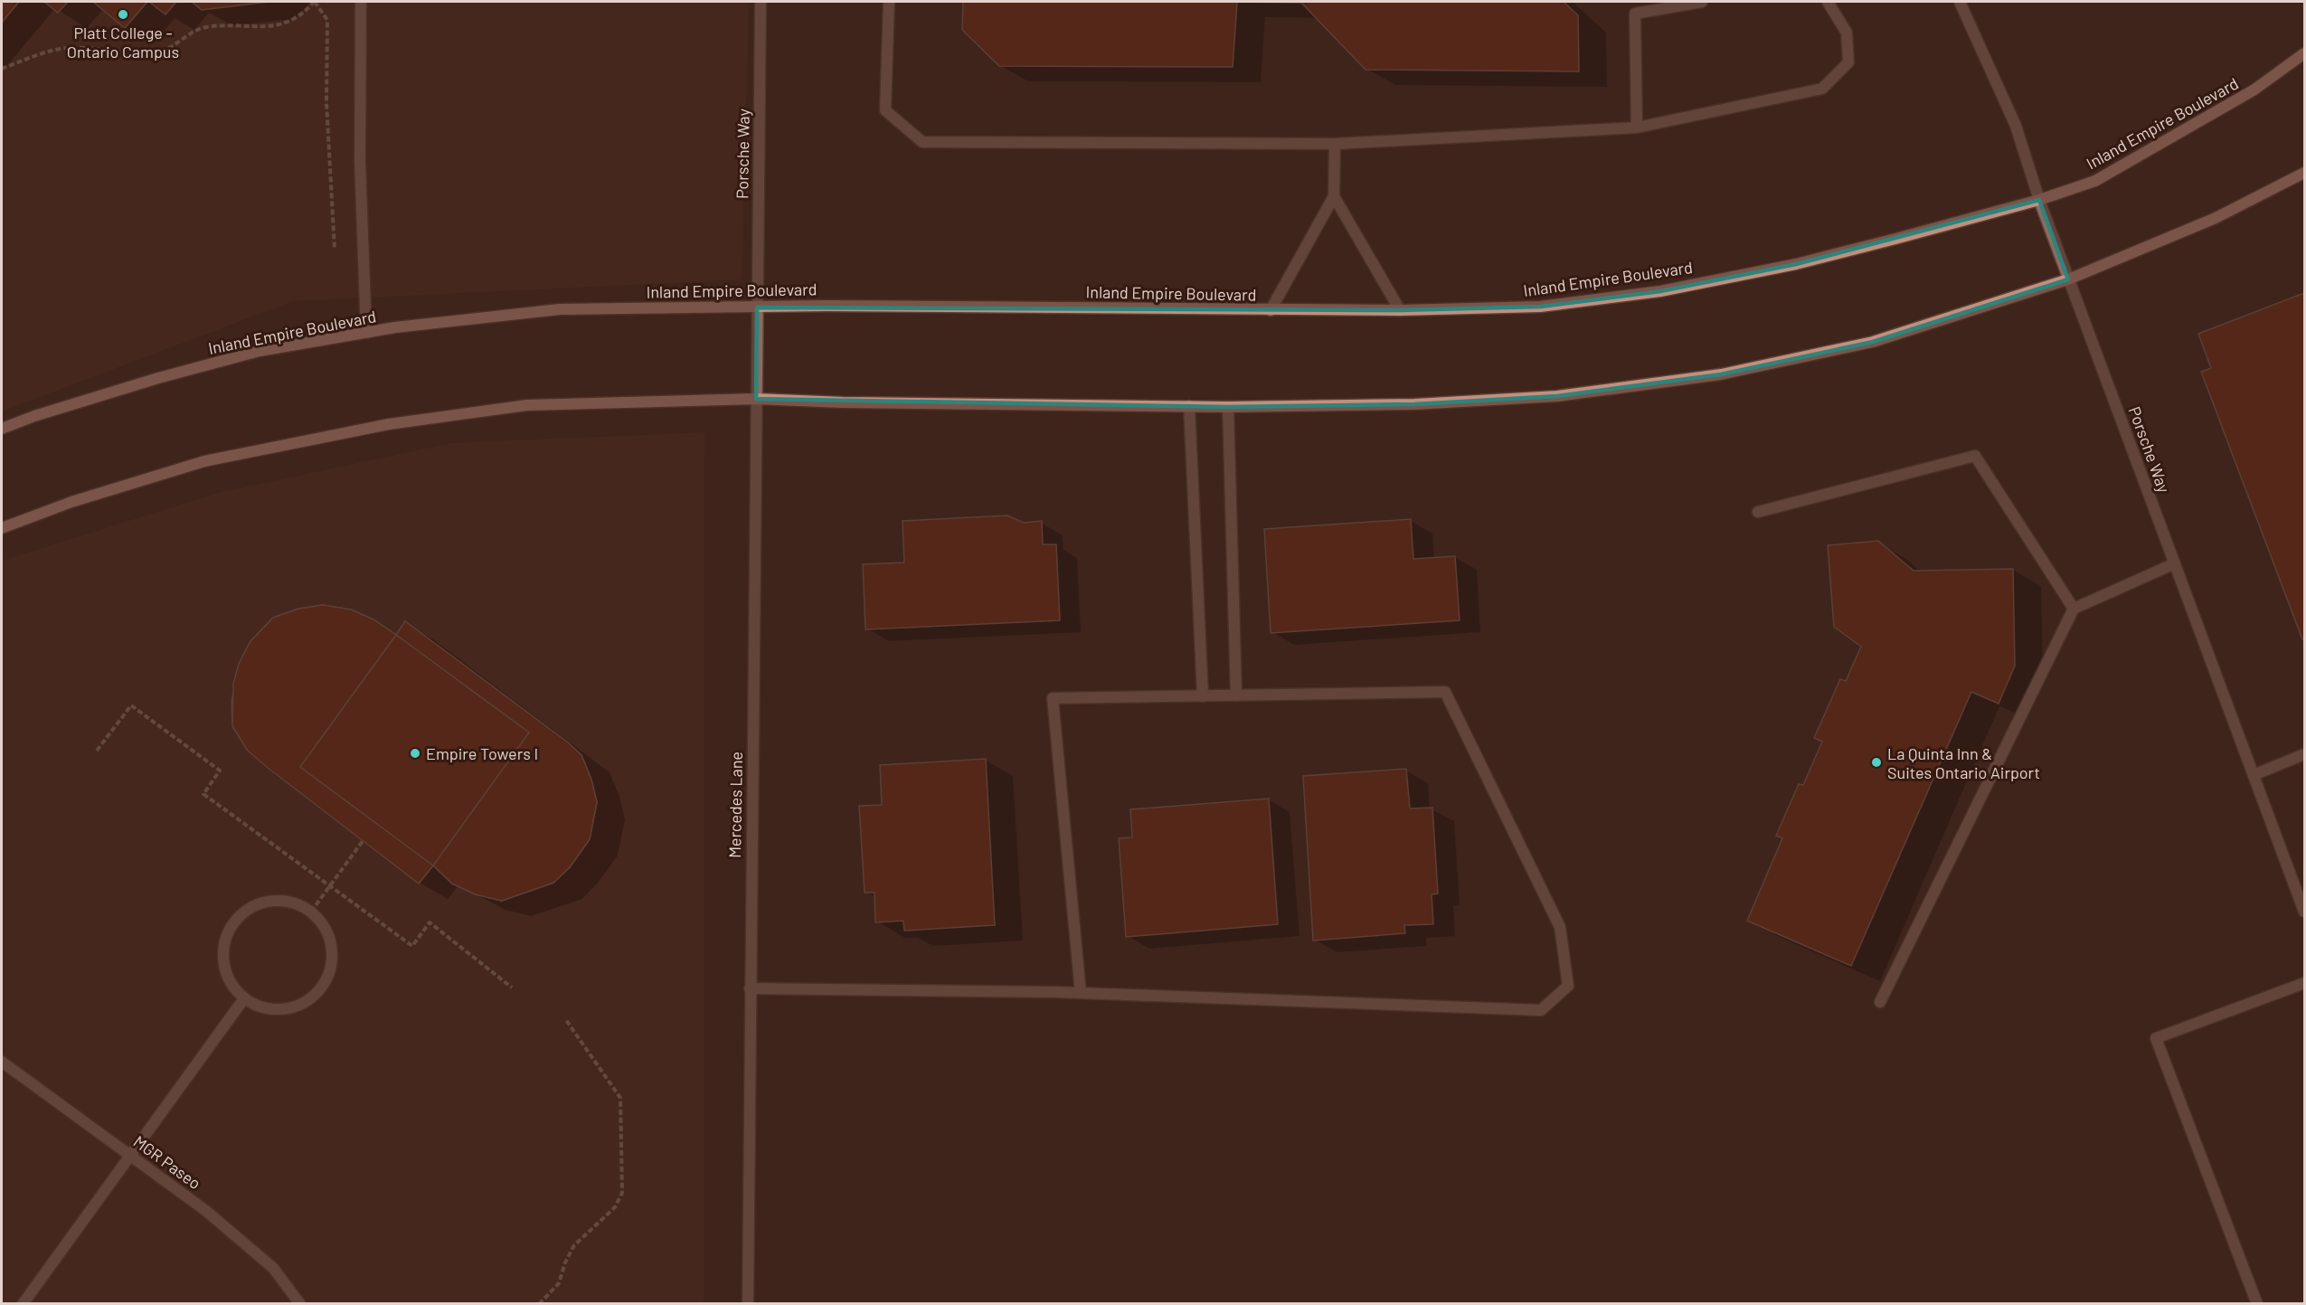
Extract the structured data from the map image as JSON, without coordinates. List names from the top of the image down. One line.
{"streets":{"main road":["Inland Empire Boulevard"],"street":["Porsche Way","Mercedes Lane","MGR Paseo"]},"crossings":[["Inland Empire Boulevard","Porsche Way"],["Inland Empire Boulevard","Mercedes Lane"],["Porsche Way","Mercedes Lane"]],"places":["Platt College - Ontario Campus","Empire Towers I","La Quinta Inn & Suites Ontario Airport"]}
